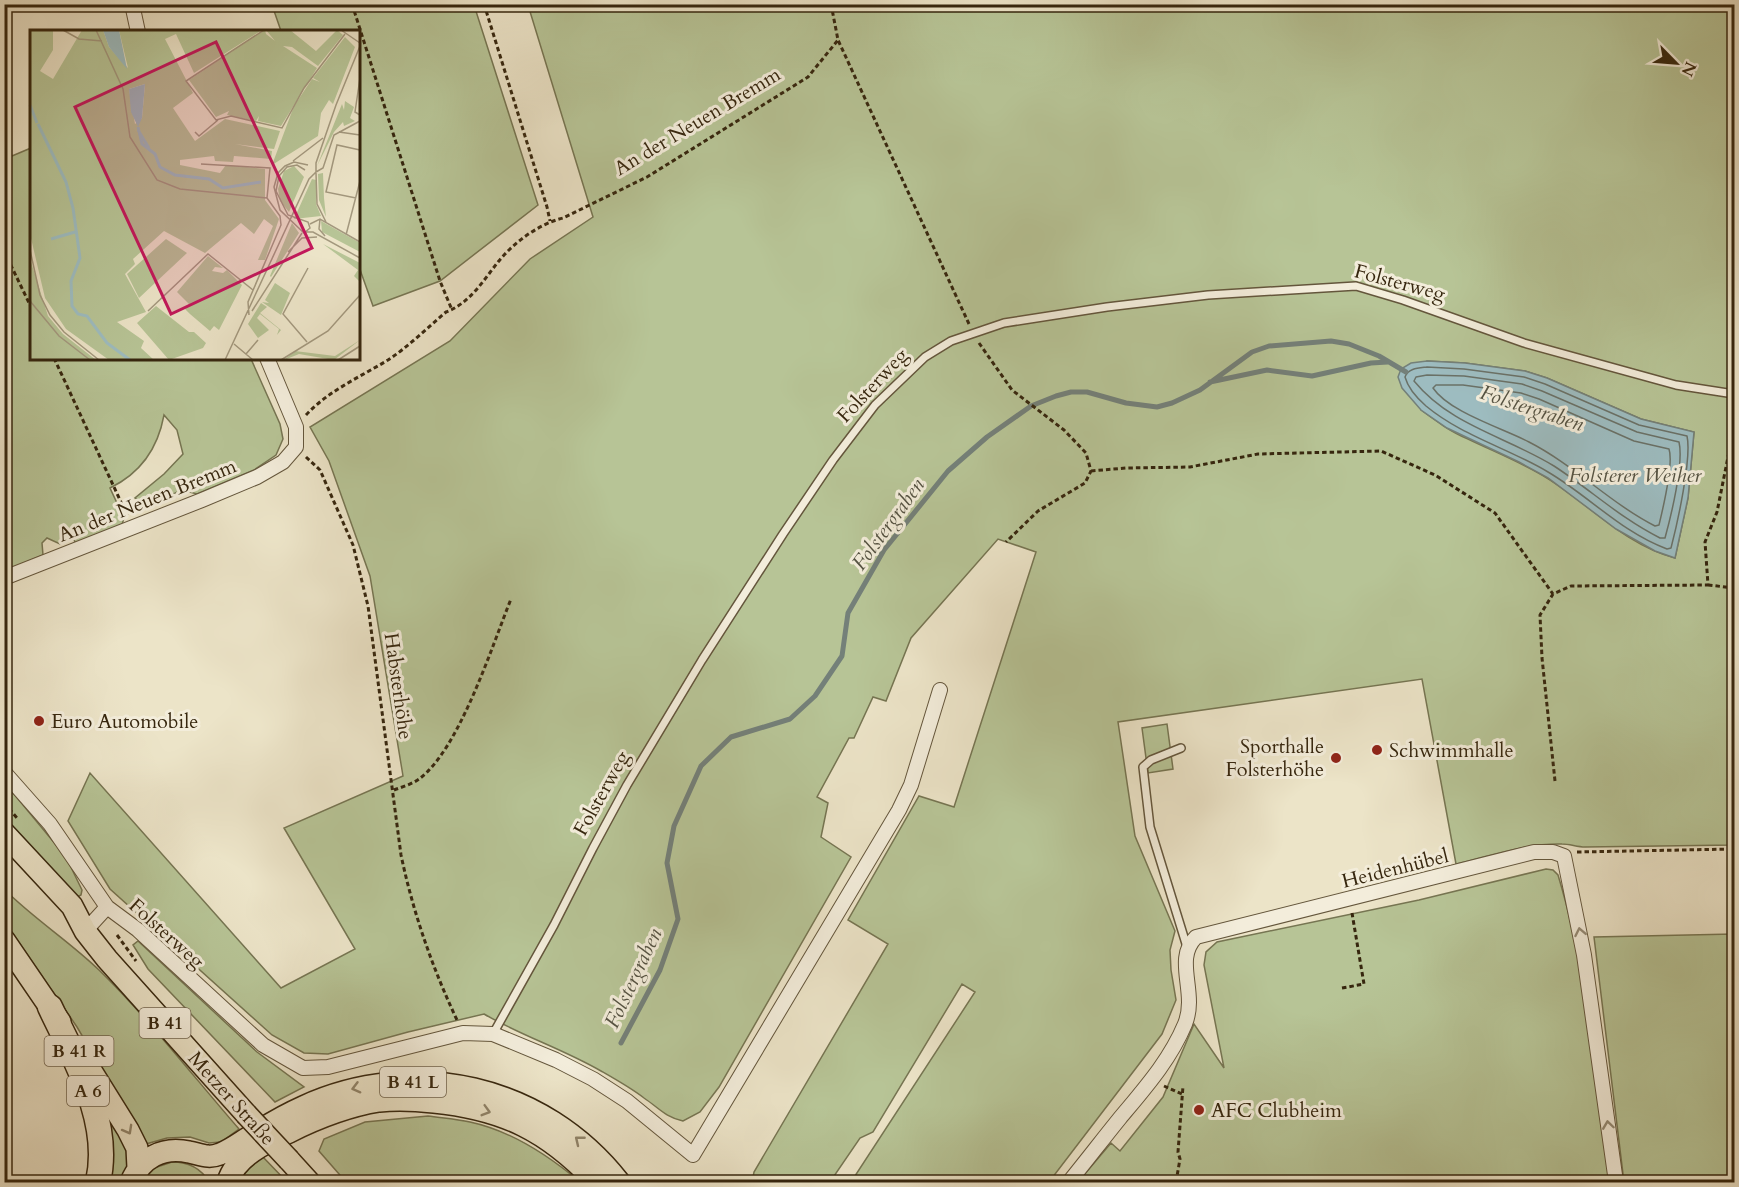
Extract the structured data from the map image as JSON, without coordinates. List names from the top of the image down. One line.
{"streets":{"highway":["A 6"],"main road":["B 41","B 41 R","B 41 L","Metzer Straße"],"street":["An der Neuen Bremm","Folsterweg","Heidenhübel"],"path":["Habsterhöhe"]},"crossings":[["An der Neuen Bremm","Habsterhöhe"],["Folsterweg","Habsterhöhe"],["B 41 R","A 6"]],"water":["Folstergraben","Folsterer Weiher"],"places":["Euro Automobile","Schwimmhalle","Sporthalle Folsterhöhe","AFC Clubheim"],"north":"bottom right"}
